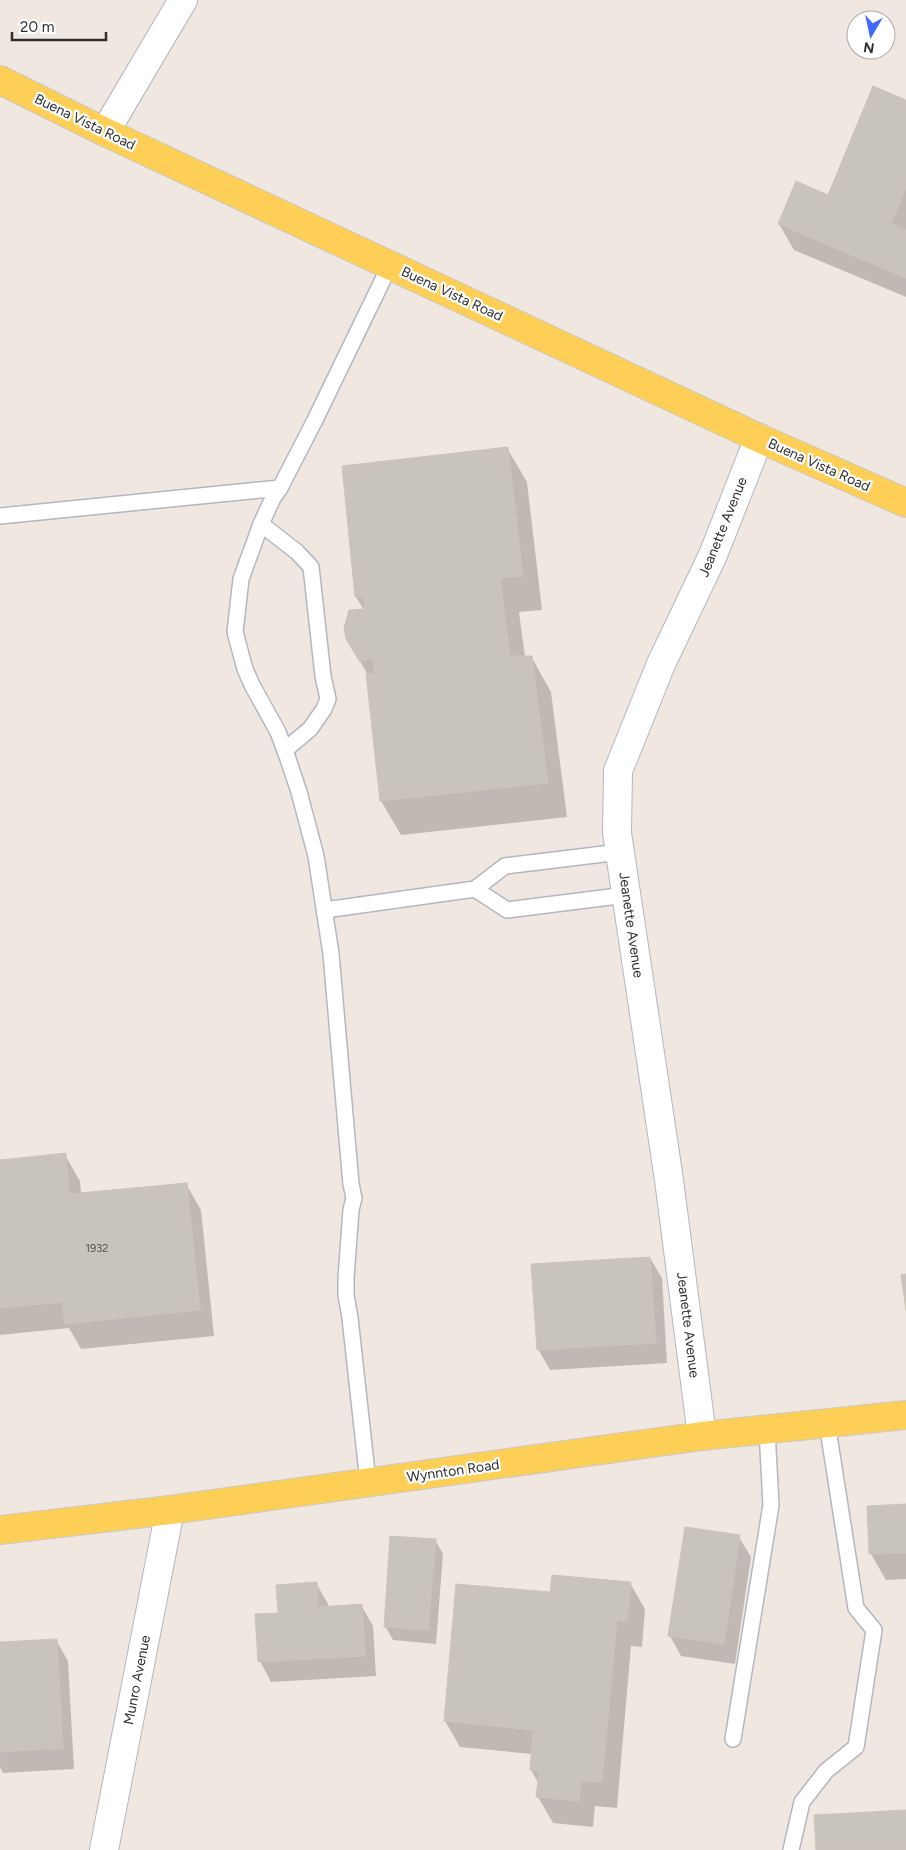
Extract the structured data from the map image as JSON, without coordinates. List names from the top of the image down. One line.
{"streets":{"main road":["Buena Vista Road","Wynnton Road"],"street":["Jeanette Avenue","Munro Avenue"]},"crossings":[["Buena Vista Road","Jeanette Avenue"],["Jeanette Avenue","Wynnton Road"],["Wynnton Road","Munro Avenue"]],"house_numbers":["1932"],"scale_bar":"20 m","north":"bottom"}
